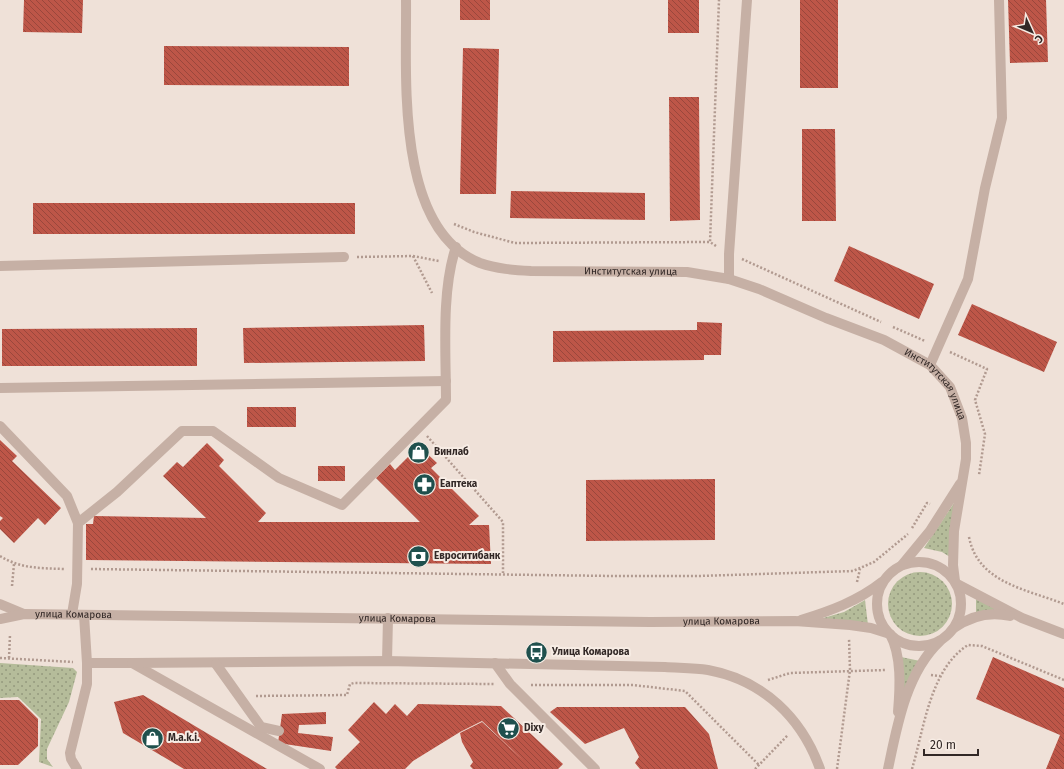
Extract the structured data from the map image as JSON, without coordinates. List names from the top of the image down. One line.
{"streets":{"street":["Институтская улица","улица Комарова"]},"crossings":[["Институтская улица","улица Комарова"]],"places":{"shop":["Винлаб","M.a.k.i."],"pharmacy":["Еаптека"],"bank":["Евроситибанк"],"bus stop":["Улица Комарова"],"supermarket":["Dixy"]},"scale_bar":"20 m","north":"bottom right"}
